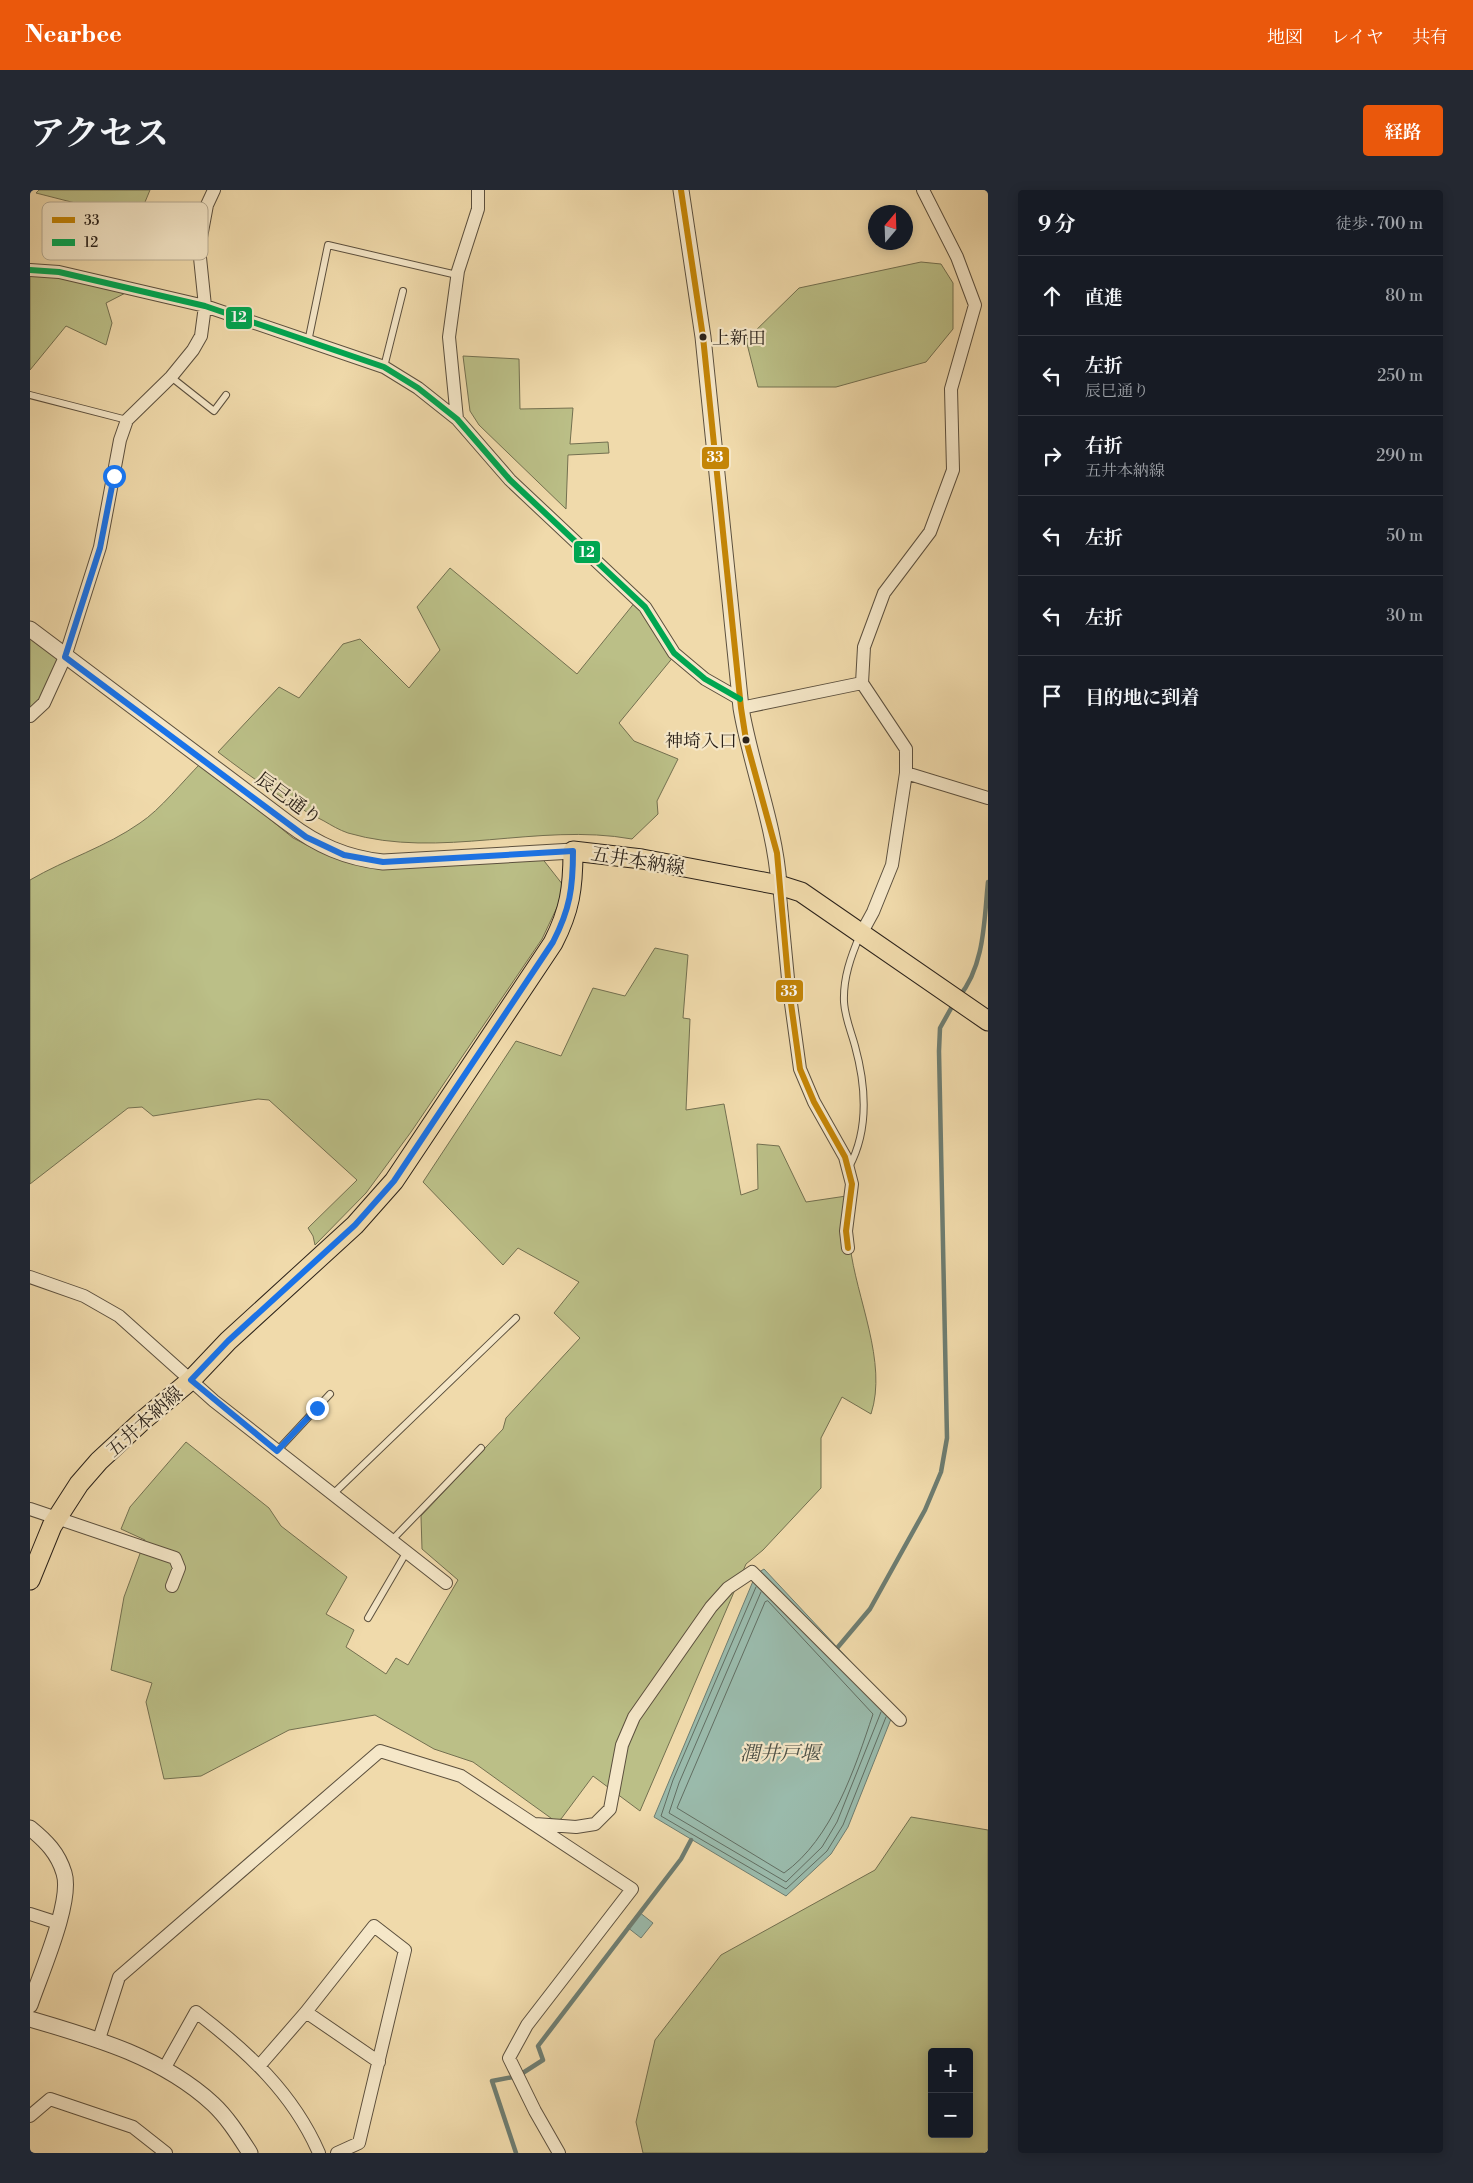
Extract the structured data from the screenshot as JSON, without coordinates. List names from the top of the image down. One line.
{"streets":{"main road":["五井本納線"],"street":["辰巳通り"]},"crossings":[["辰巳通り","五井本納線"]],"water":["潤井戸堰"],"places":["上新田","神埼入口"],"lines":["transit line 33","transit line 12"],"legend":["33","12"],"north":"top","page":{"header":"Nearbee","nav":["地図","レイヤ","共有"],"title":"アクセス","buttons":"経路","heading":["9 分","徒歩 · 700 m"],"list":[["直進","80 m"],["左折","辰巳通り","250 m"],["右折","五井本納線","290 m"],["左折","50 m"],["左折","30 m"],"目的地に到着"],"map_buttons":["+","−"]}}
